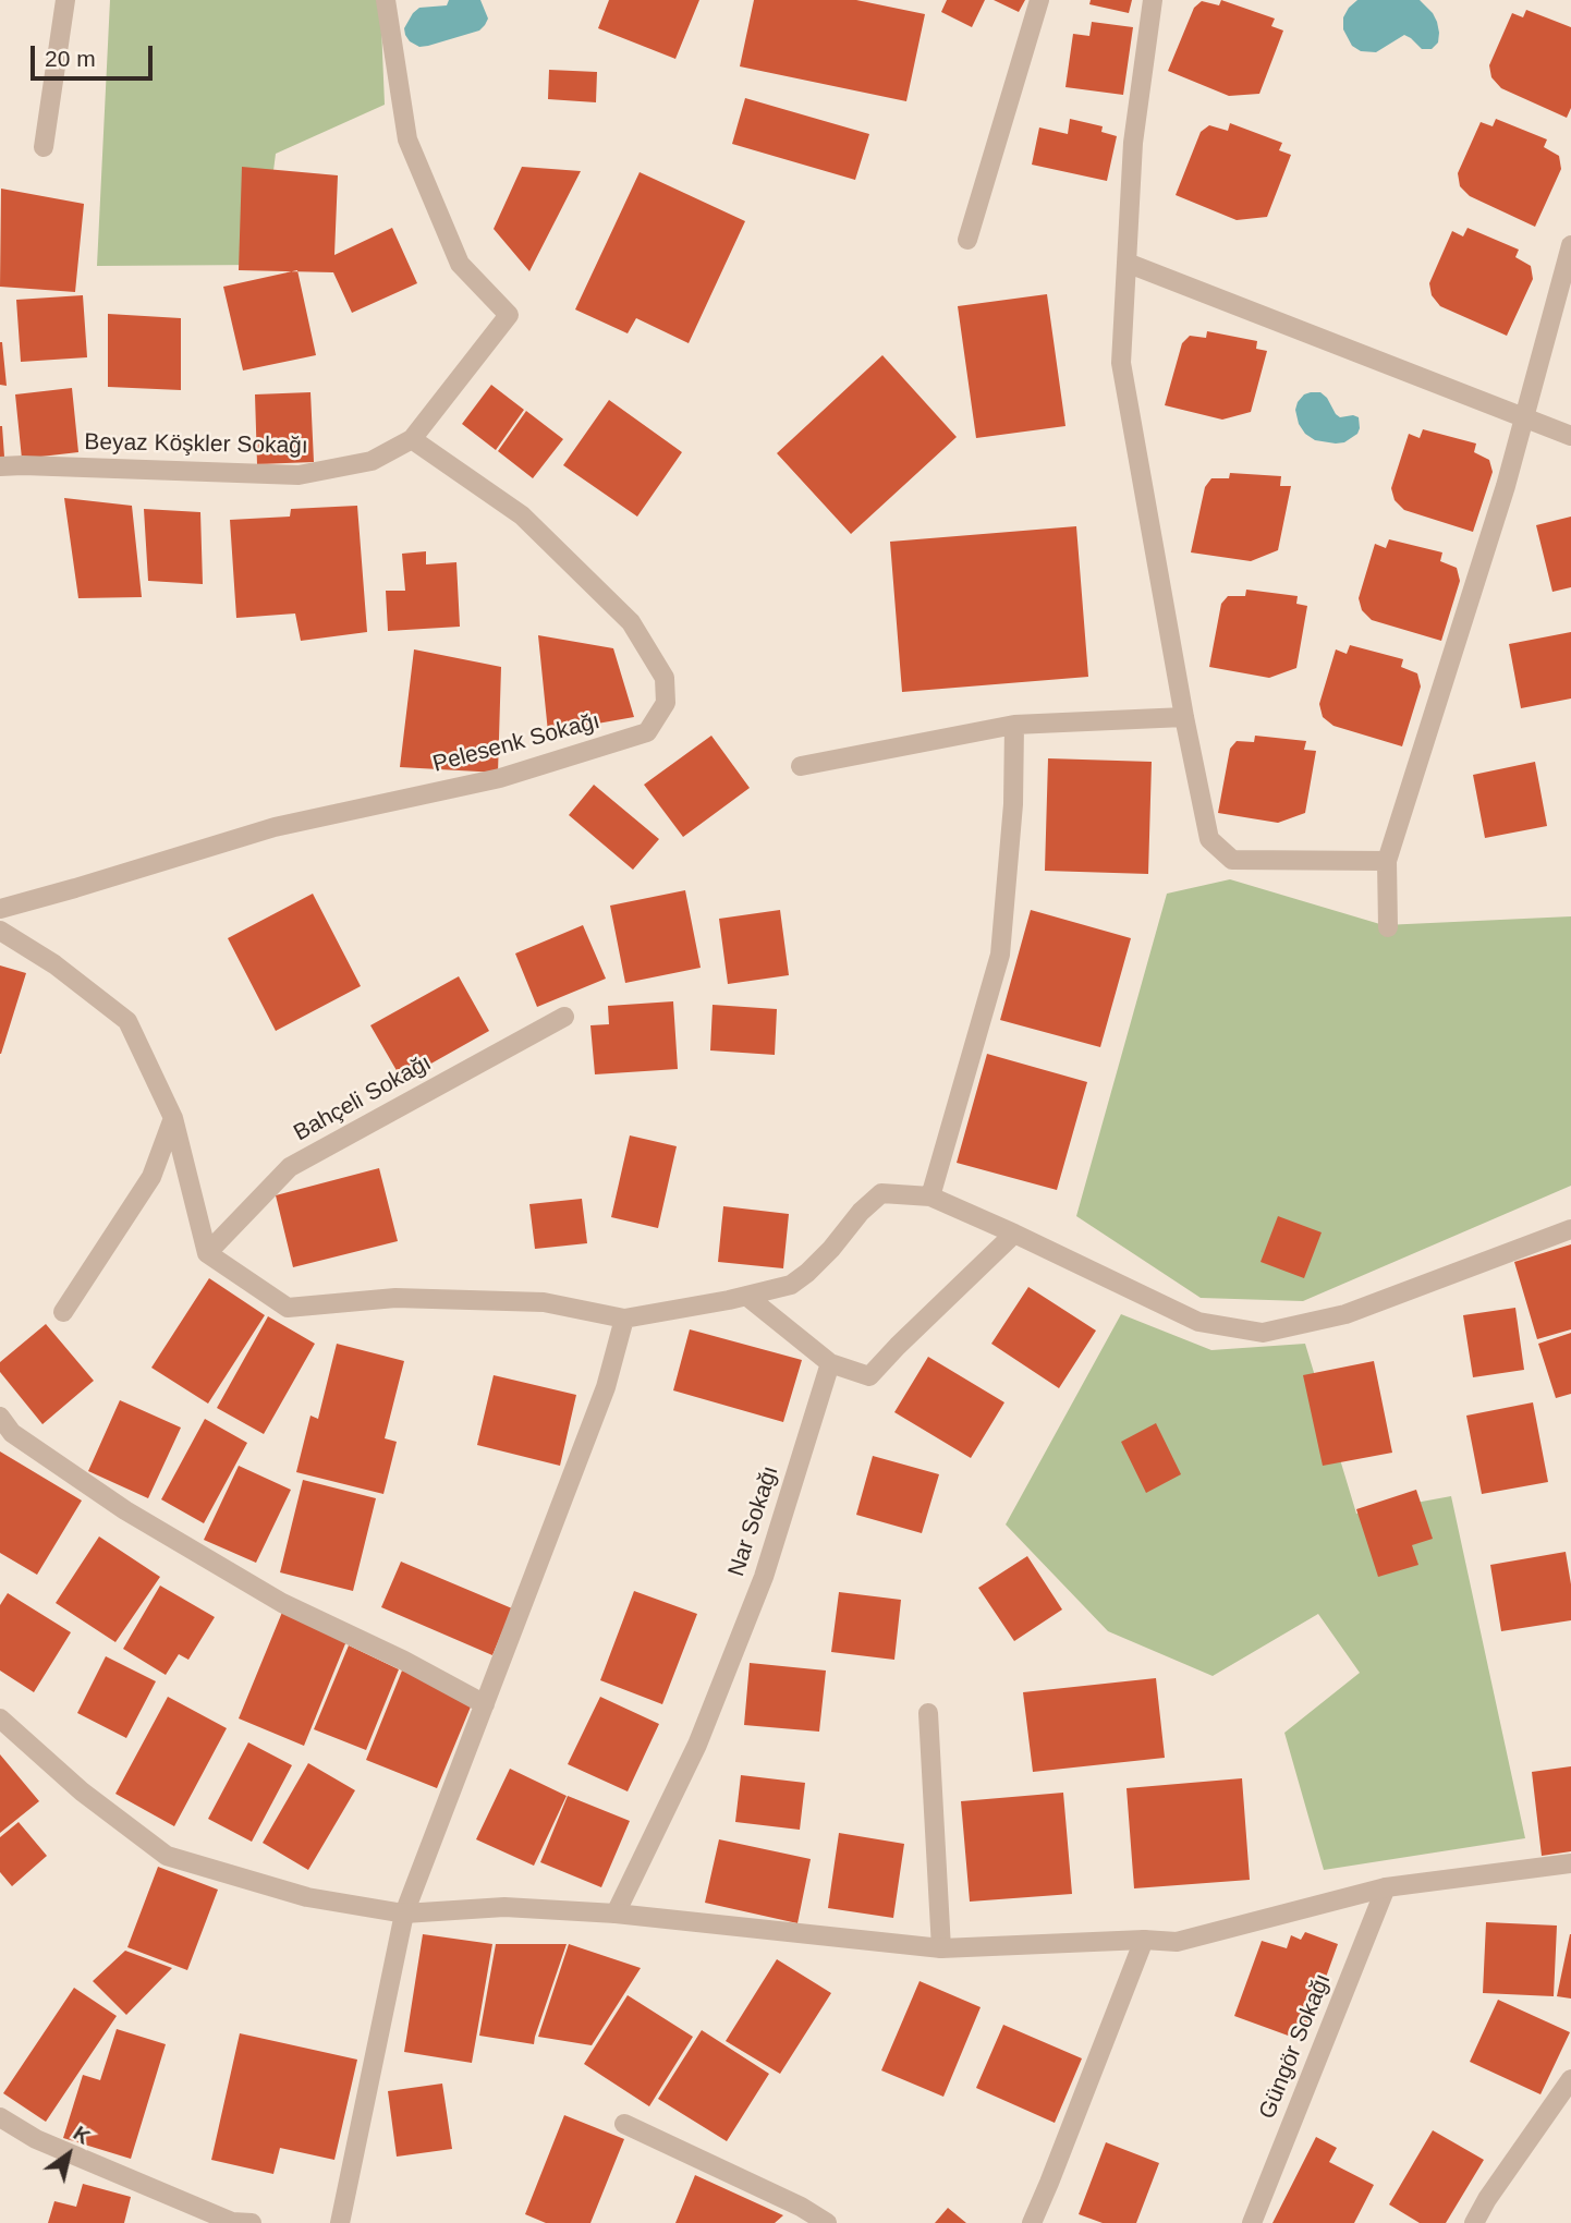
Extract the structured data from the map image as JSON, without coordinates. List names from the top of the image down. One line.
{"streets":{"street":["Beyaz Köşkler Sokağı","Pelesenk Sokağı","Bahçeli Sokağı","Nar Sokağı","Güngör Sokağı"]},"crossings":[["Beyaz Köşkler Sokağı","Pelesenk Sokağı"]],"scale_bar":"20 m","north":"top right"}
